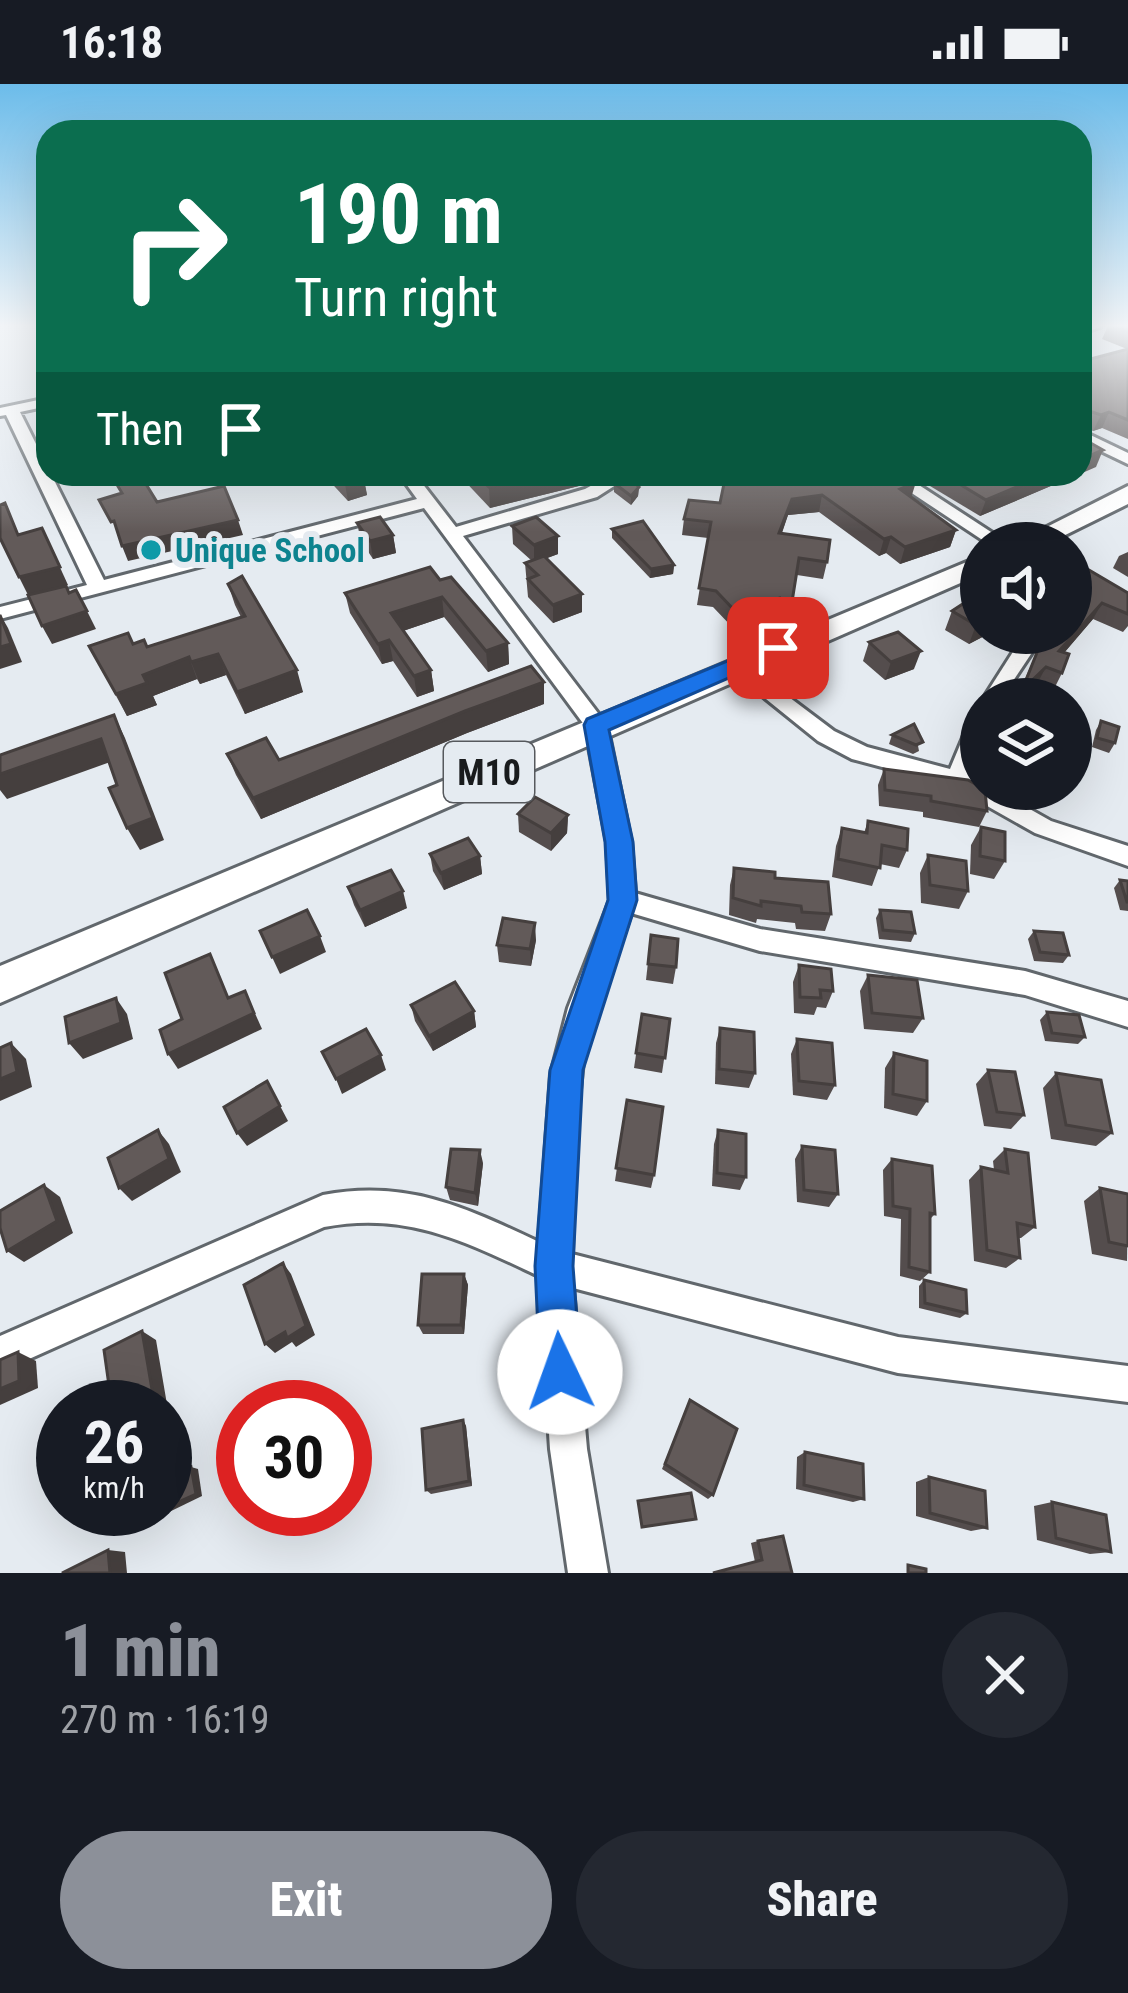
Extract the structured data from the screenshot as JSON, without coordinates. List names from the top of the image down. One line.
{"streets":{"main road":["M10"]},"places":["Unique School"],"page":{"status":"16:18","turn":["190 m","Turn right"],"then":"Then","speed":"26 km/h","limit":"30","heading":["1 min","270 m · 16:19"],"buttons":["Exit","Share"]}}
